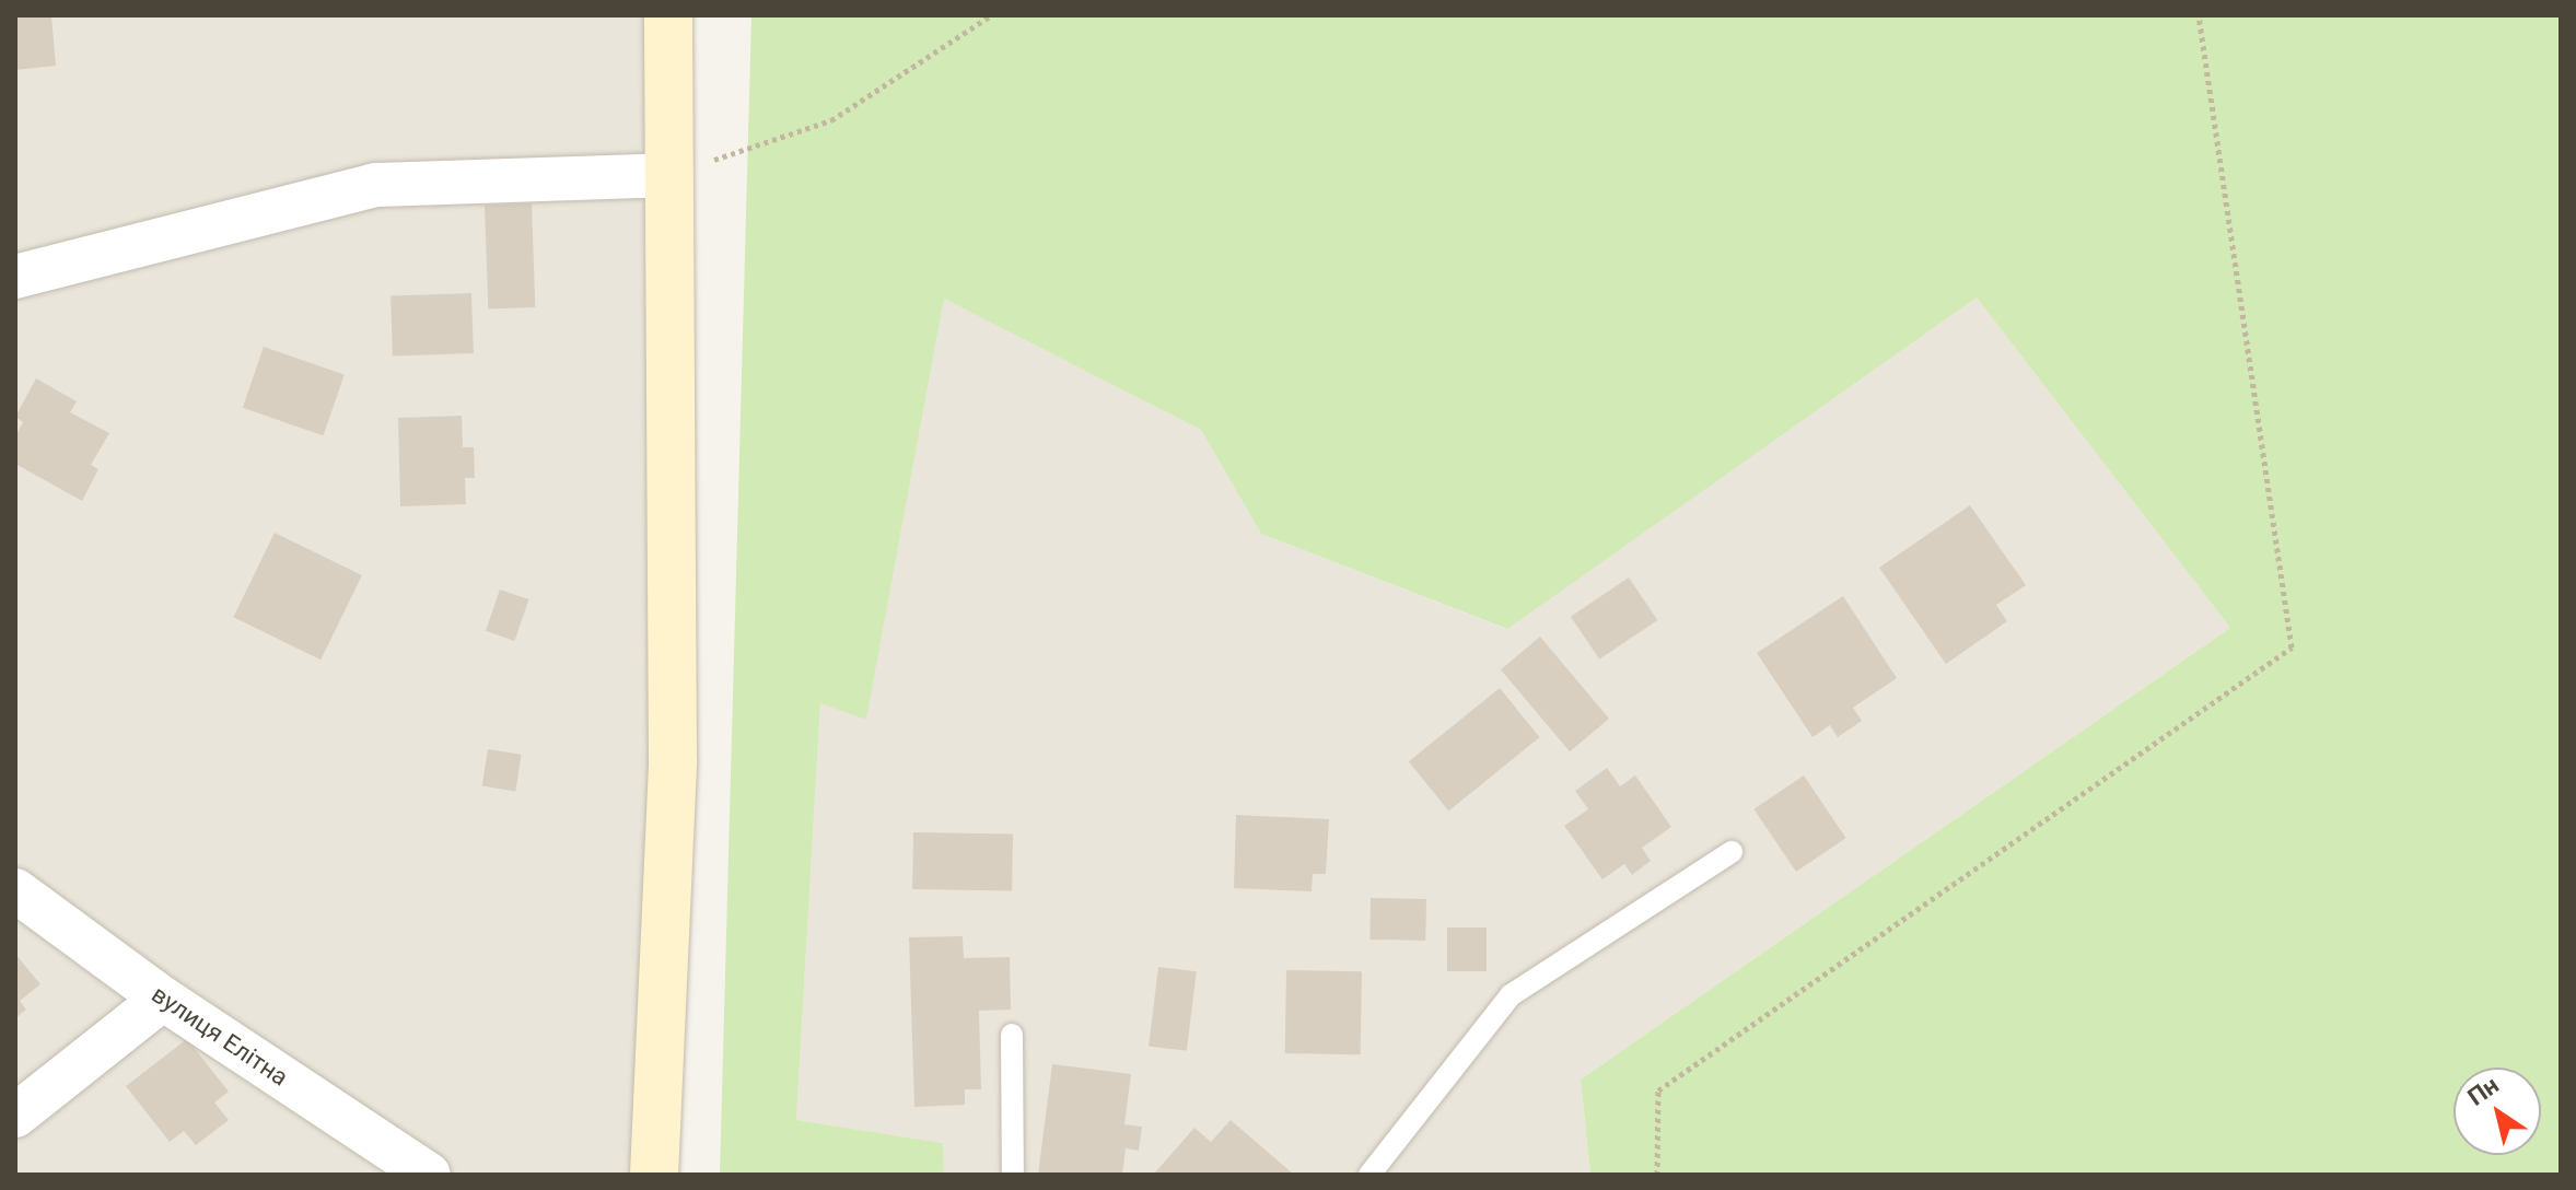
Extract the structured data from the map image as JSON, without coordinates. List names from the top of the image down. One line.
{"streets":{"street":["вулиця Елітна"]},"north":"top left"}
